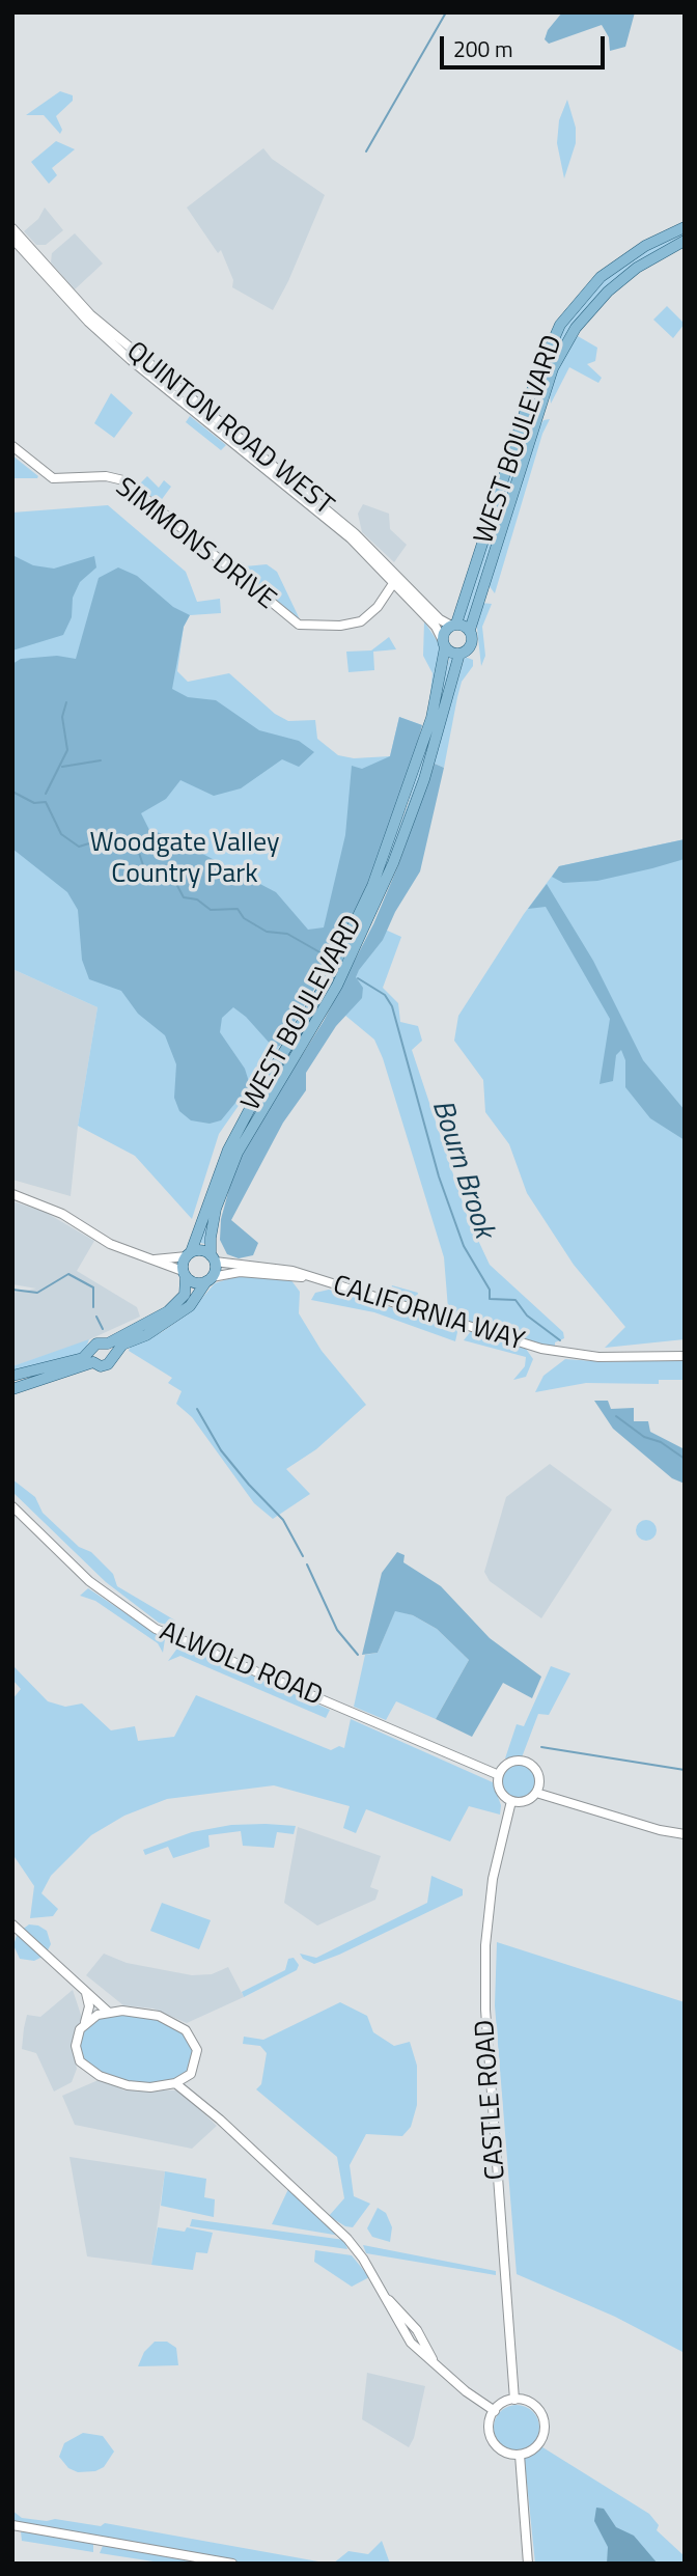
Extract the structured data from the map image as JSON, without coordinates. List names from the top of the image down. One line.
{"streets":{"main road":["WEST BOULEVARD"],"street":["QUINTON ROAD WEST","SIMMONS DRIVE","CALIFORNIA WAY","ALWOLD ROAD","CASTLE ROAD"]},"crossings":[["QUINTON ROAD WEST","WEST BOULEVARD"],["QUINTON ROAD WEST","SIMMONS DRIVE"],["WEST BOULEVARD","CALIFORNIA WAY"],["ALWOLD ROAD","CASTLE ROAD"]],"water":["Bourn Brook"],"parks":["Woodgate Valley Country Park"],"scale_bar":"200 m"}
